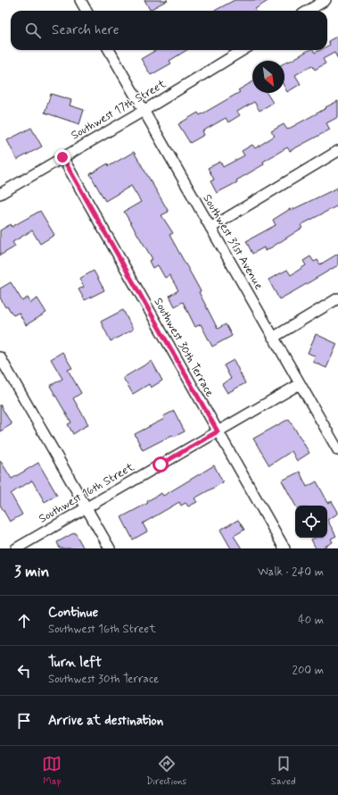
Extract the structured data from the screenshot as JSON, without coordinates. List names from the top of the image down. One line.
{"streets":{"street":["Southwest 17th Street","Southwest 31st Avenue","Southwest 30th Terrace","Southwest 16th Street"]},"crossings":[["Southwest 17th Street","Southwest 31st Avenue"],["Southwest 17th Street","Southwest 30th Terrace"],["Southwest 31st Avenue","Southwest 16th Street"],["Southwest 30th Terrace","Southwest 16th Street"]],"north":"bottom right","page":{"search":"Search here","heading":["3 min","Walk · 240 m"],"list":[["Continue","Southwest 16th Street","40 m"],["Turn left","Southwest 30th Terrace","200 m"],"Arrive at destination"],"nav":["Map","Directions","Saved"]}}
